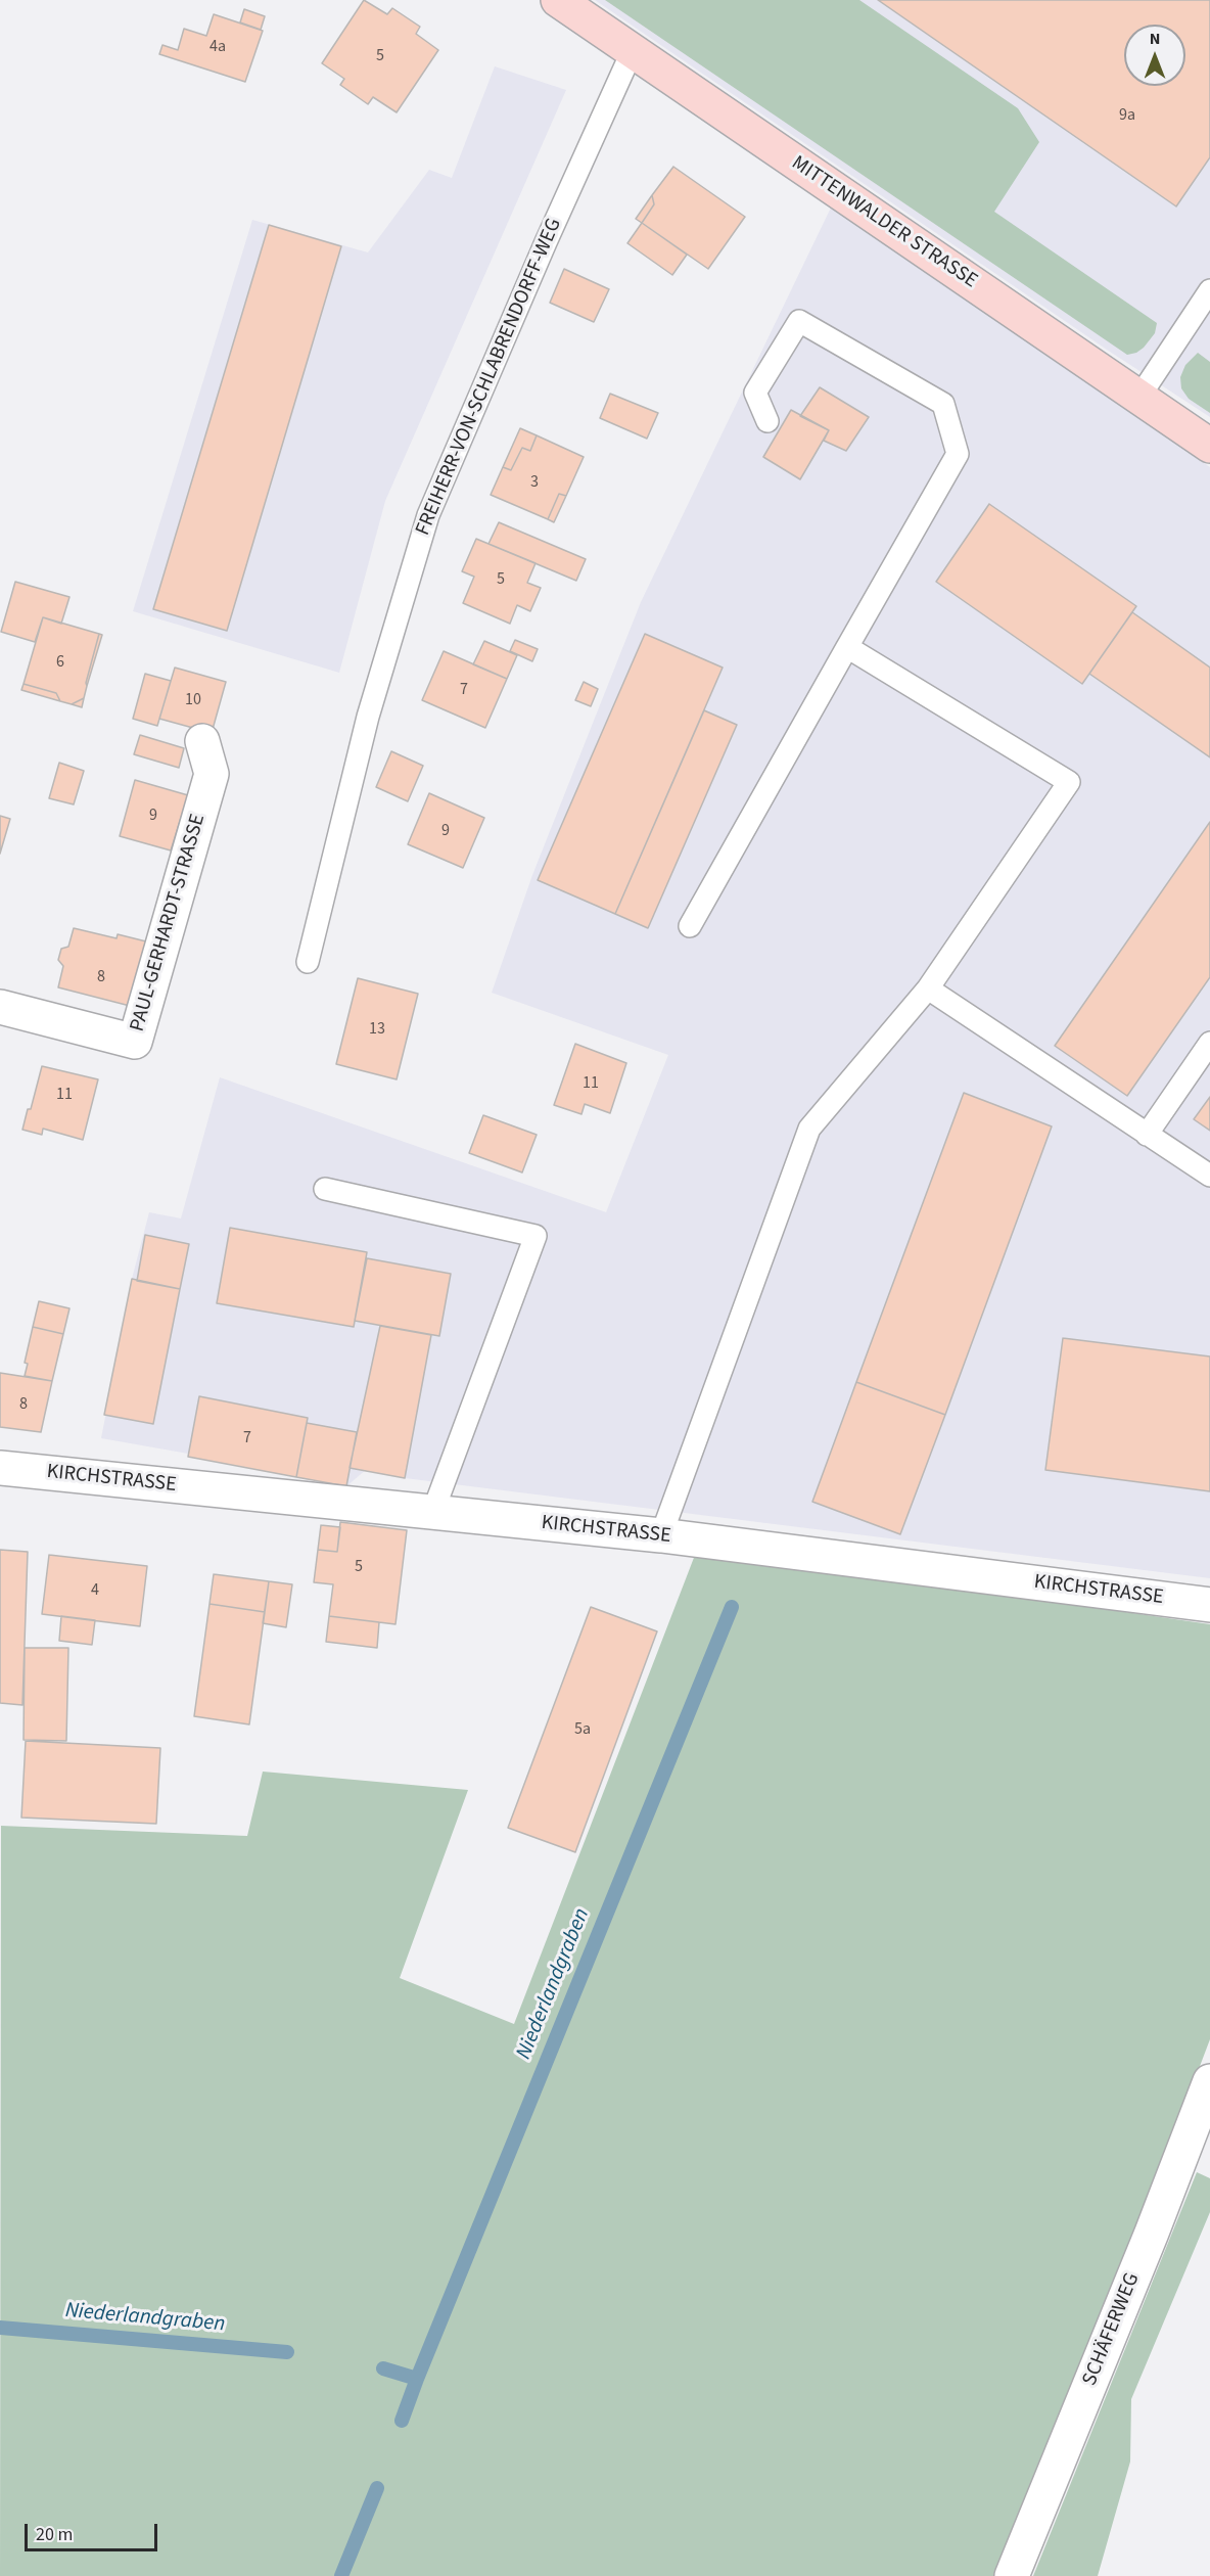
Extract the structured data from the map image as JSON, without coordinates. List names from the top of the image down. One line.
{"streets":{"street":["MITTENWALDER STRASSE","PAUL-GERHARDT-STRASSE","KIRCHSTRASSE","SCHÄFERWEG"],"lane":["FREIHERR-VON-SCHLABRENDORFF-WEG"]},"crossings":[["MITTENWALDER STRASSE","FREIHERR-VON-SCHLABRENDORFF-WEG"]],"water":["Niederlandgraben"],"house_numbers":["4a","5","9a","3","5","6","7","10","9","9","8","13","11","11","8","7","5","4","5a"],"scale_bar":"20 m","north":"top"}
